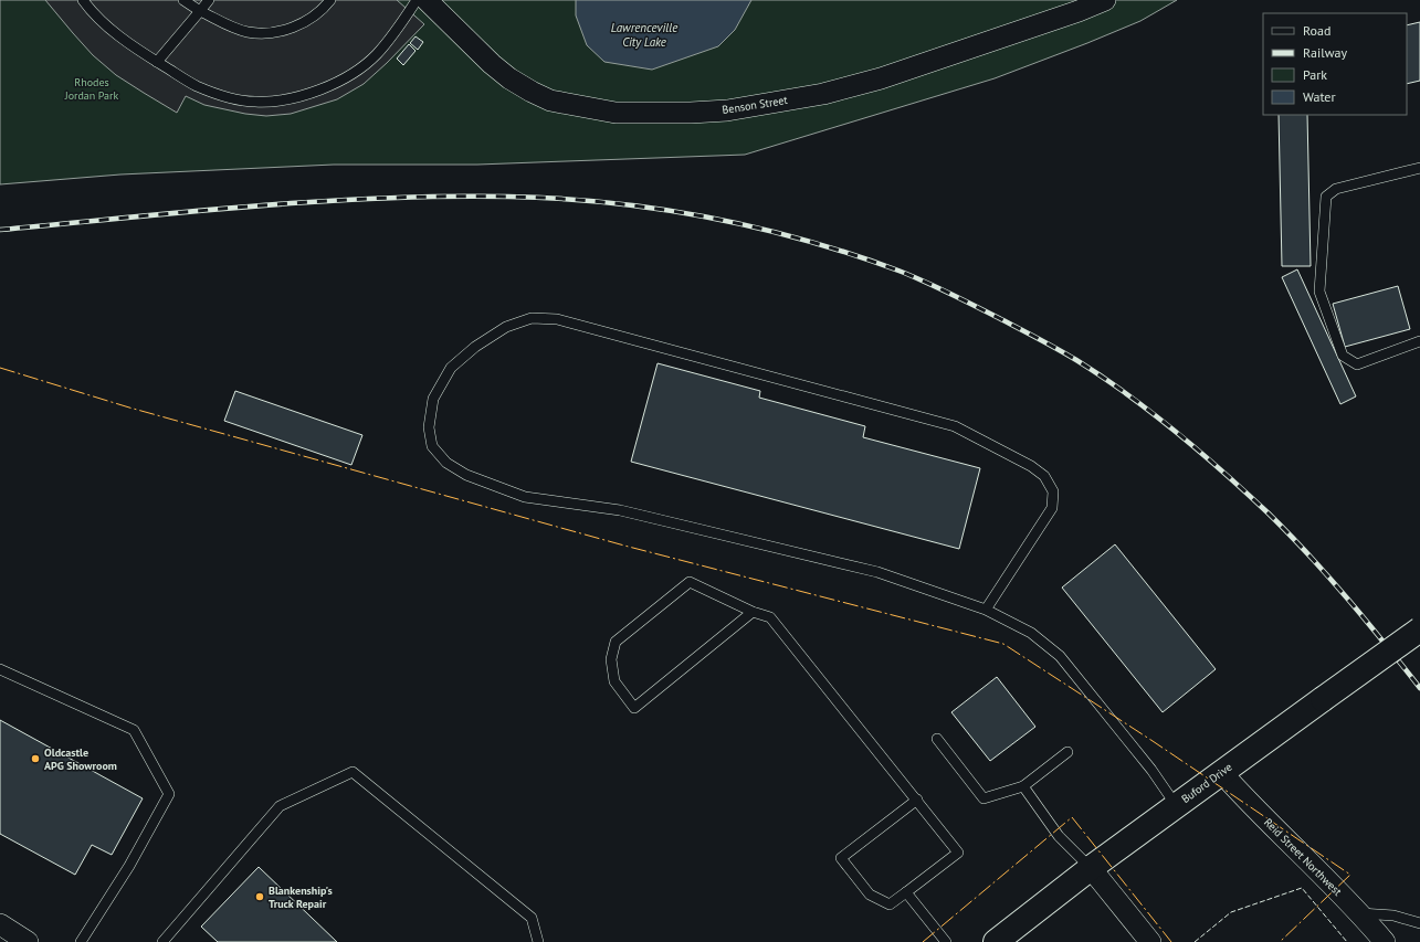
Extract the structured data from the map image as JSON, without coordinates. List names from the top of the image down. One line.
{"streets":{"highway":["Buford Drive"],"street":["Benson Street","Reid Street Northwest"]},"crossings":[["Buford Drive","Reid Street Northwest"]],"water":["Lawrenceville City Lake"],"parks":["Rhodes Jordan Park"],"places":["Oldcastle APG Showroom","Blankenship's Truck Repair"],"legend":["Road","Railway","Park","Water"]}
